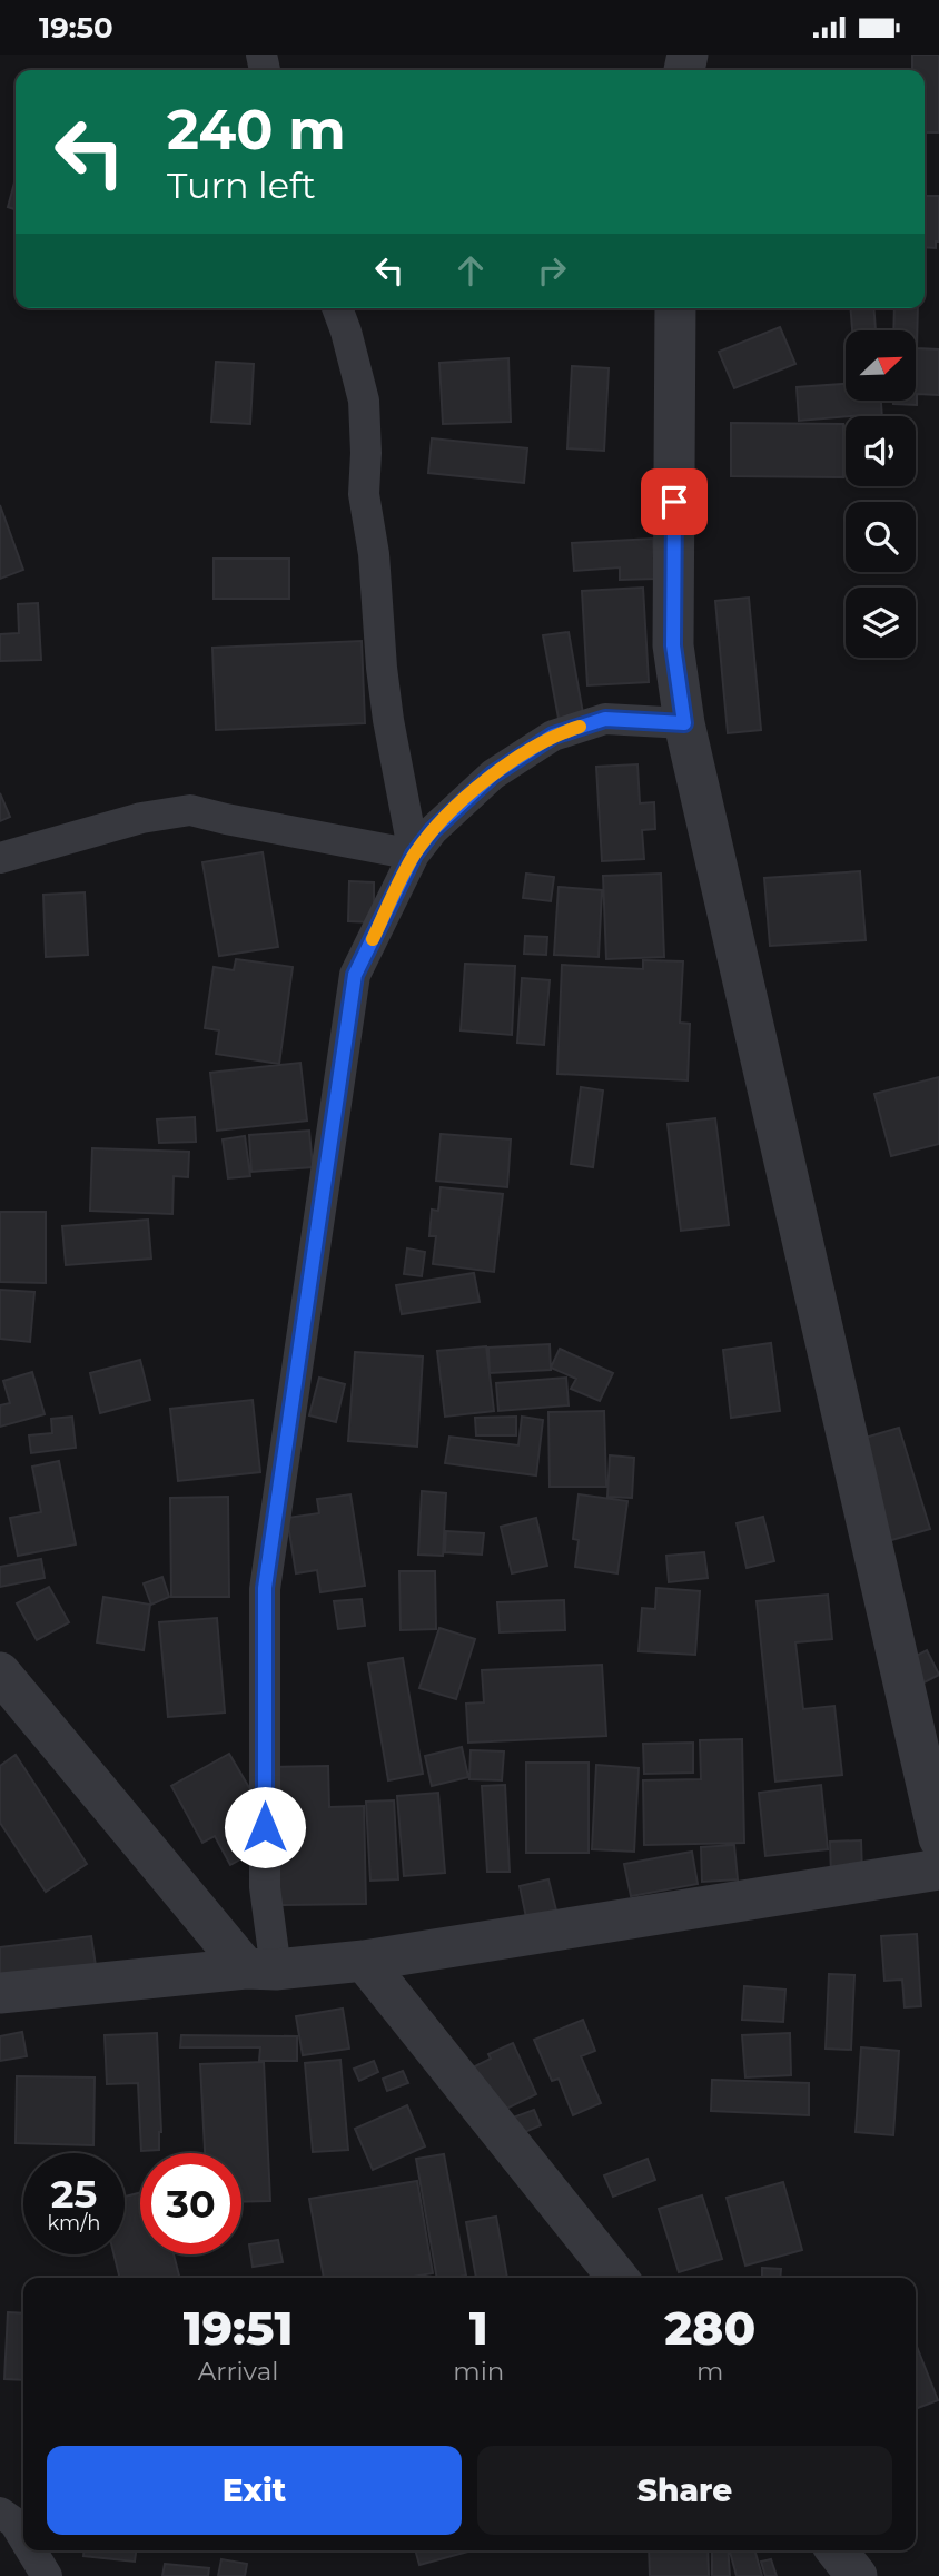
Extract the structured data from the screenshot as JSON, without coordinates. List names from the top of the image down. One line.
{"north":"top right","page":{"status":"19:50","turn":["240 m","Turn left"],"speed":"25 km/h","limit":"30","eta":["19:51","Arrival","1","min","280","m"],"buttons":["Exit","Share"]}}
